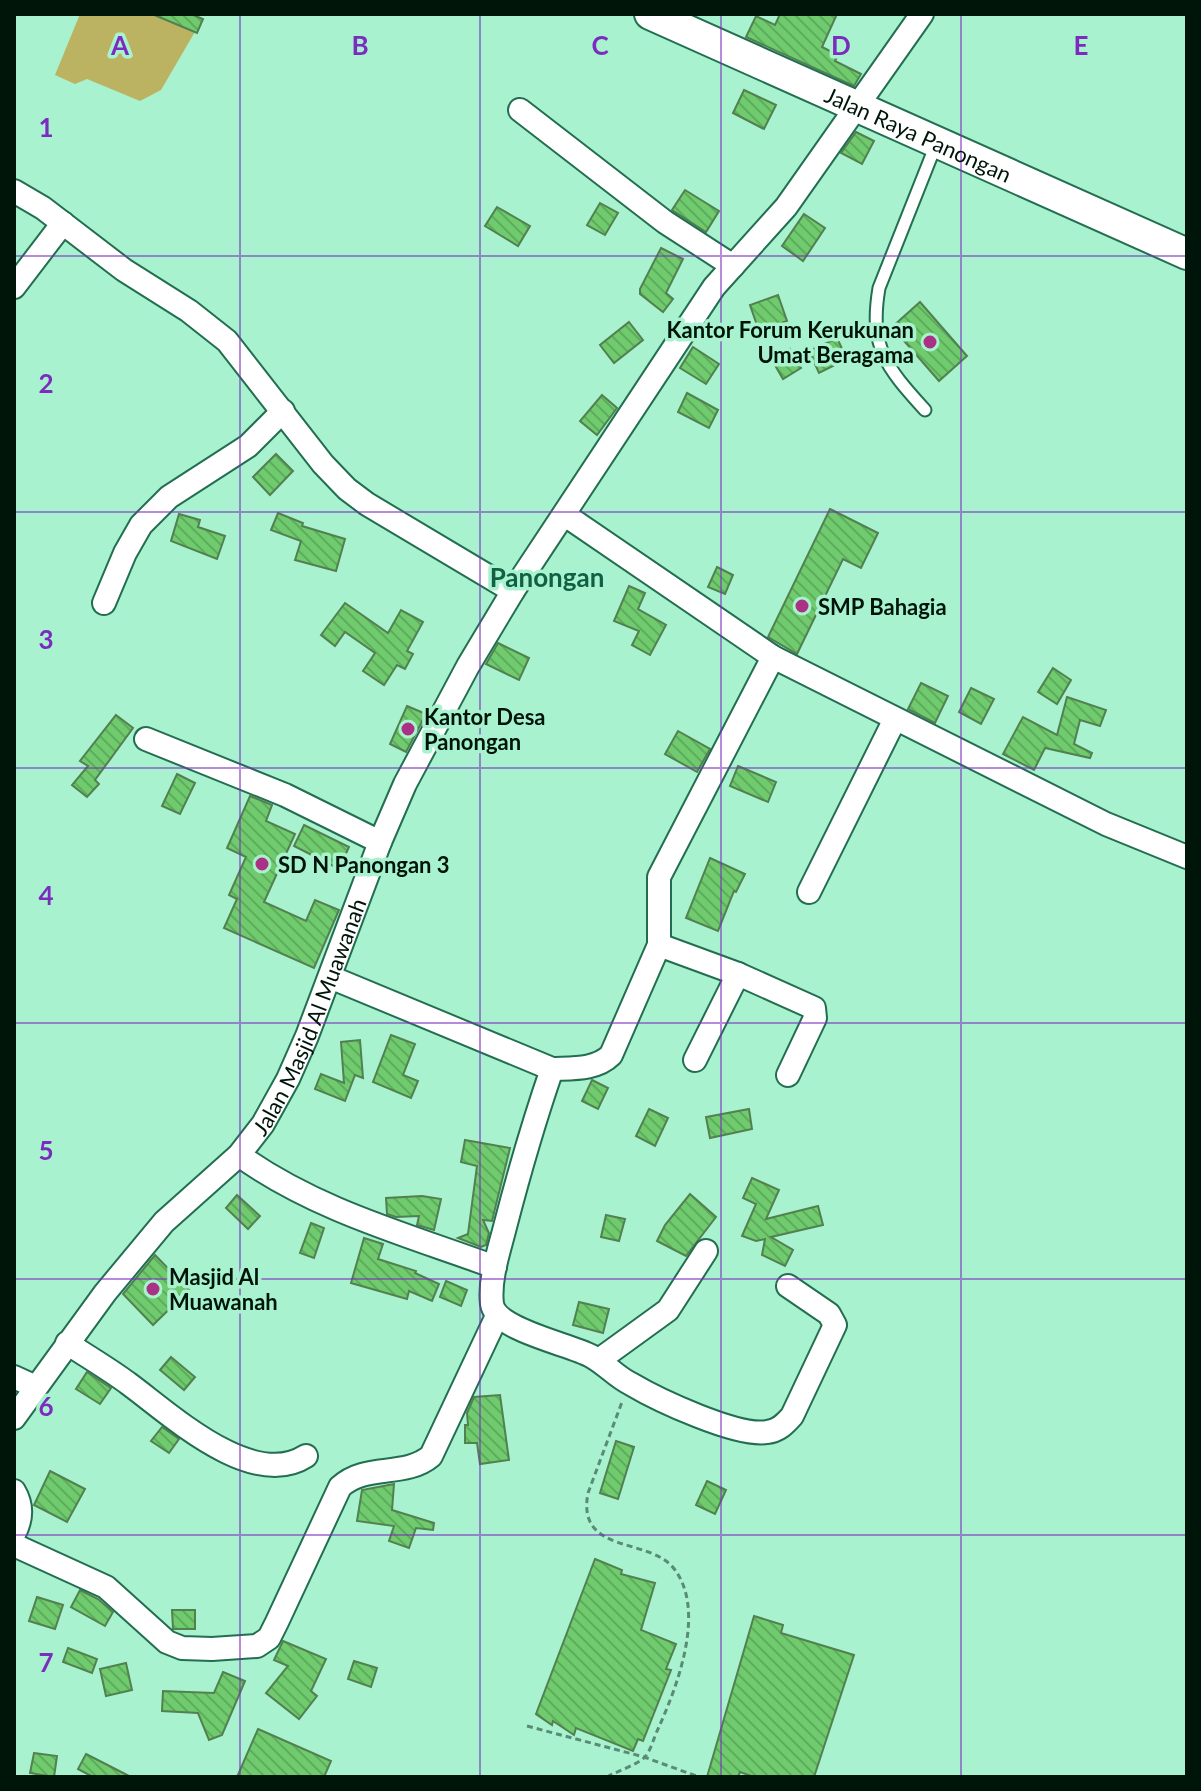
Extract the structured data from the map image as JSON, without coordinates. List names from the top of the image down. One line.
{"streets":{"main road":["Jalan Raya Panongan"],"street":["Jalan Masjid Al Muawanah"]},"crossings":[["Jalan Raya Panongan","Jalan Masjid Al Muawanah"]],"districts":["Panongan"],"places":["Kantor Forum Kerukunan Umat Beragama","SMP Bahagia","Kantor Desa Panongan","SD N Panongan 3","Masjid Al Muawanah"],"grid":{"columns":["A","B","C","D","E"],"rows":["1","2","3","4","5","6","7"]}}
